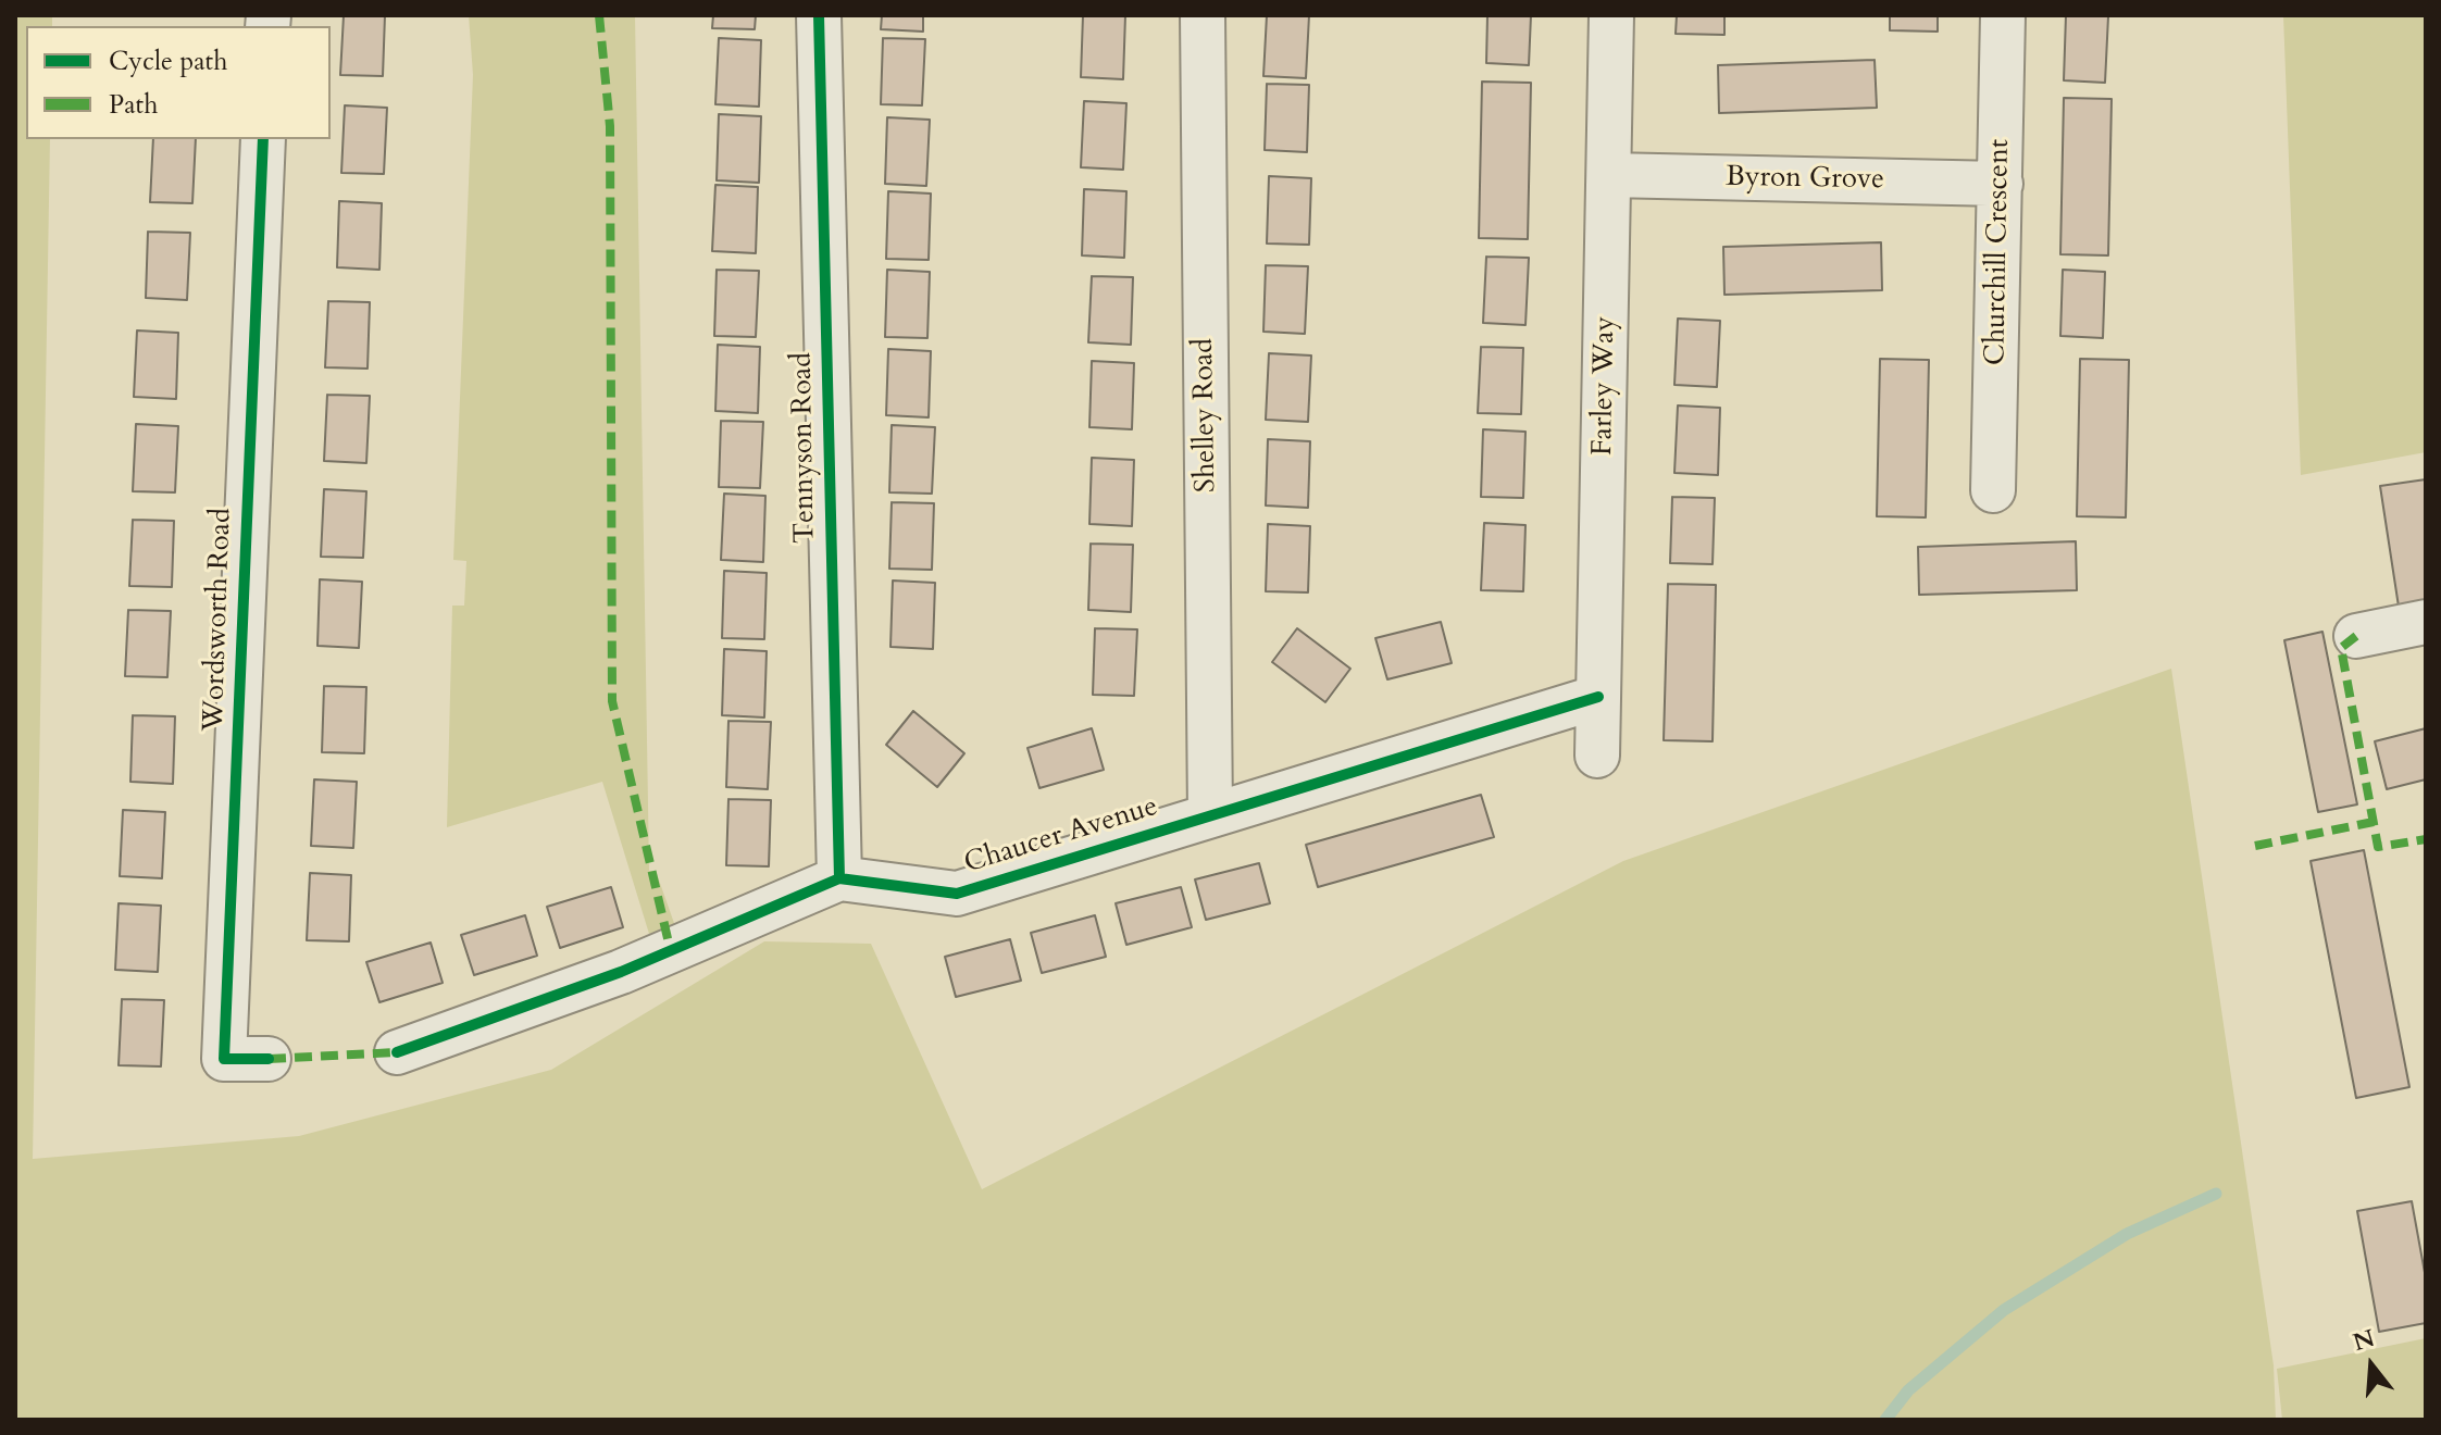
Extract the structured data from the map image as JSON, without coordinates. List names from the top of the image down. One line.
{"streets":{"street":["Byron Grove","Churchill Crescent","Farley Way","Shelley Road","Tennyson Road","Wordsworth Road","Chaucer Avenue"]},"crossings":[["Byron Grove","Churchill Crescent"],["Byron Grove","Farley Way"],["Farley Way","Chaucer Avenue"],["Shelley Road","Chaucer Avenue"],["Tennyson Road","Chaucer Avenue"]],"legend":["Cycle path","Path"],"north":"top"}
